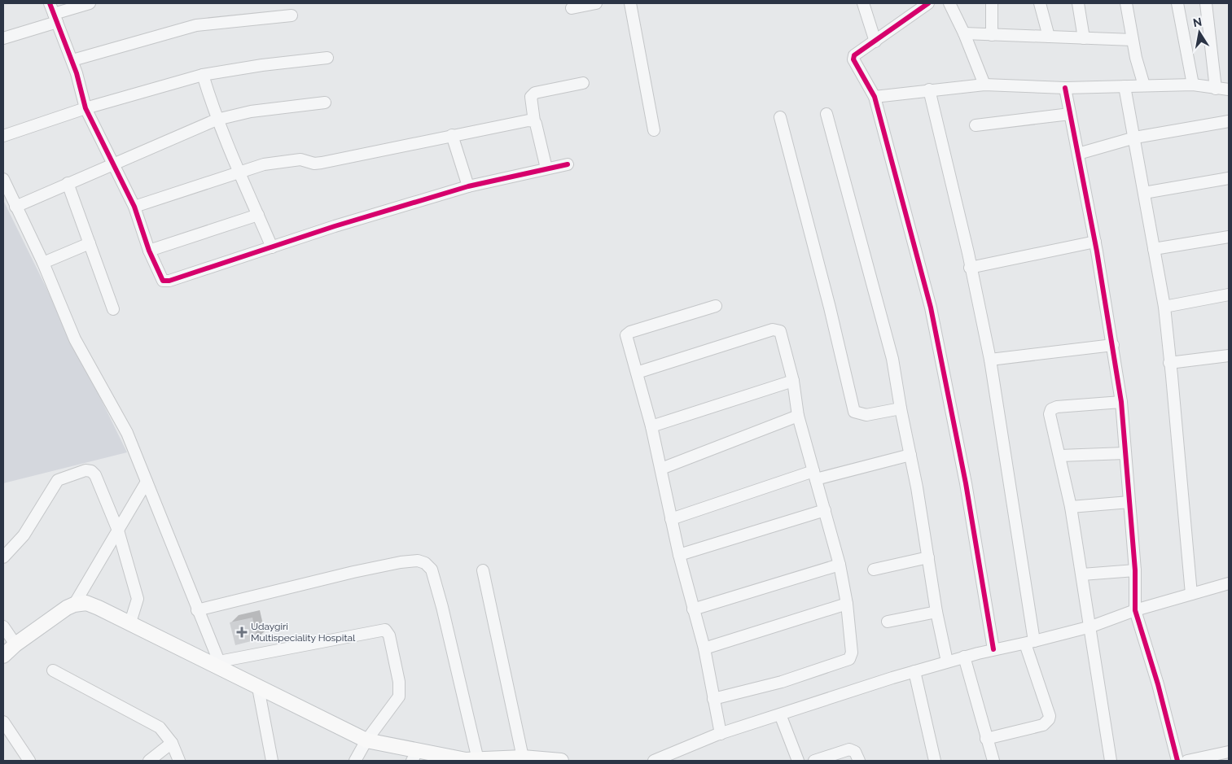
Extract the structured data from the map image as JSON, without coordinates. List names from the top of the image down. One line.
{"places":{"health":["Udaygiri Multispeciality Hospital"]},"north":"top"}
